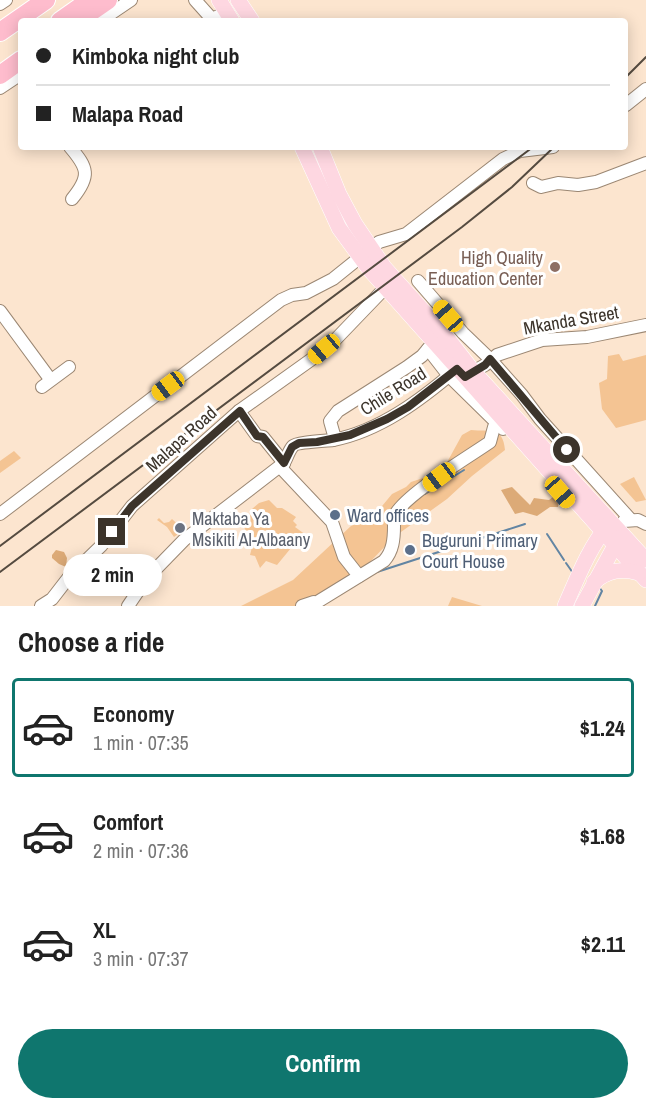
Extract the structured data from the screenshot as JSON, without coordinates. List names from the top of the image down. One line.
{"streets":{"street":["Mkanda Street","Chile Road","Malapa Road"]},"crossings":[["Mkanda Street","Chile Road"]],"places":["High Quality Education Center","Ward offices","Maktaba Ya Msikiti Al-Albaany","Buguruni Primary Court House"],"page":{"banner":["Kimboka night club","Malapa Road"],"bubble":"2 min","heading":"Choose a ride","list":[{"name":"Economy","note":"1 min · 07:35","value":"$1.24"},{"name":"Comfort","note":"2 min · 07:36","value":"$1.68"},{"name":"XL","note":"3 min · 07:37","value":"$2.11"}],"buttons":"Confirm"}}
